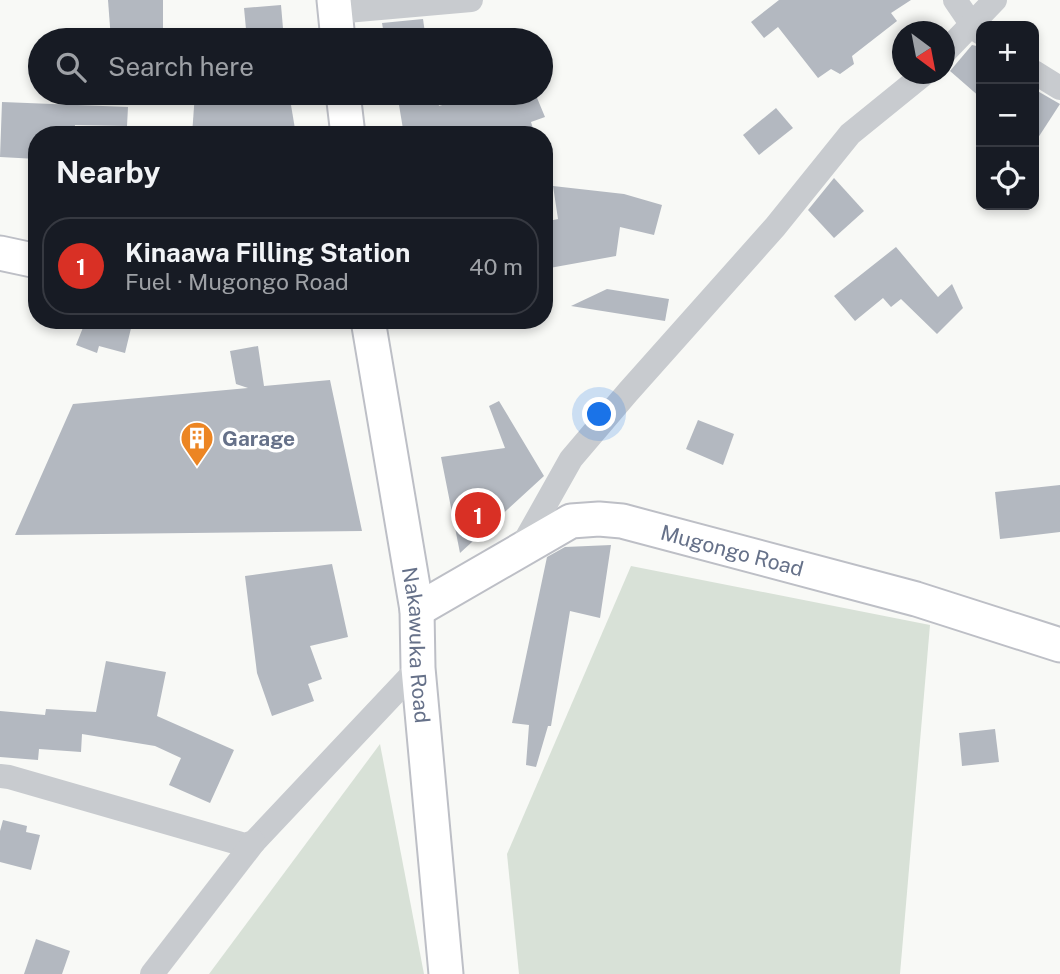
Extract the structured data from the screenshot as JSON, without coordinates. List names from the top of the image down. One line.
{"streets":{"street":["Mugongo Road","Nakawuka Road"]},"crossings":[["Mugongo Road","Nakawuka Road"]],"places":{"building":["Garage"]},"north":"bottom right","page":{"map_buttons":["+","−"],"search":"Search here","heading":"Nearby","list":[{"mark":"1","name":"Kinaawa Filling Station","note":"Fuel · Mugongo Road","value":"40 m"}],"pins":"1"}}
